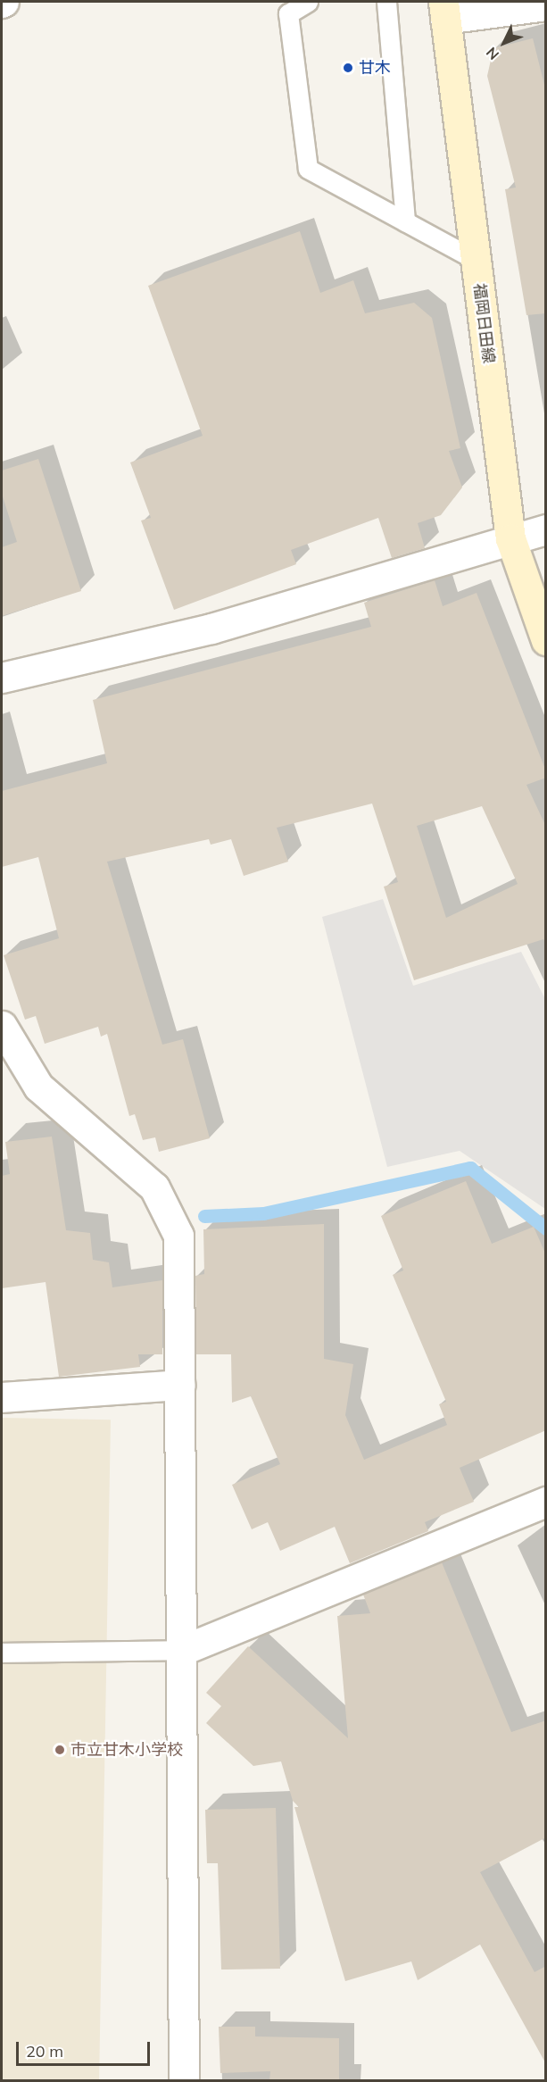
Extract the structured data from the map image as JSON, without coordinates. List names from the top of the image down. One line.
{"streets":{"main road":["福岡日田線"]},"places":["甘木","市立甘木小学校"],"scale_bar":"20 m","north":"bottom left"}
